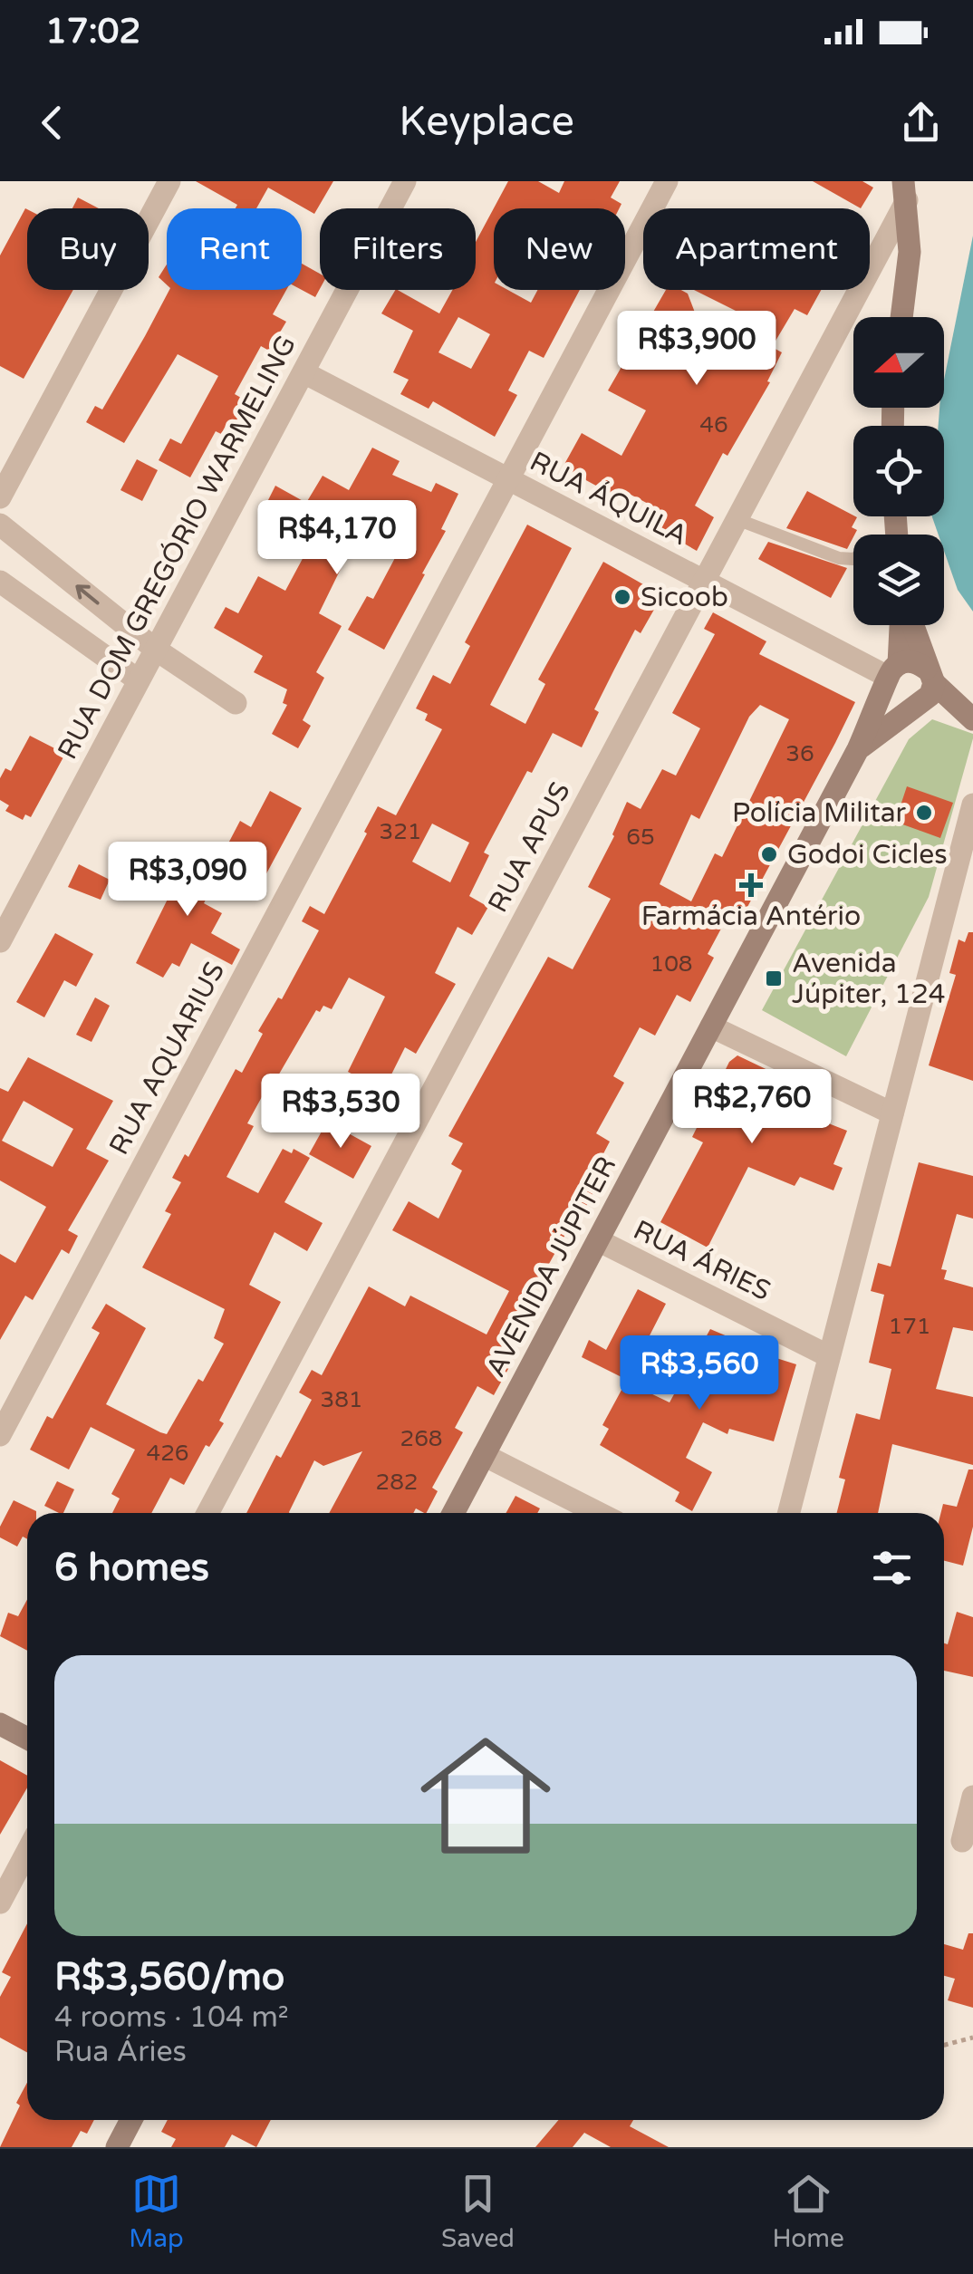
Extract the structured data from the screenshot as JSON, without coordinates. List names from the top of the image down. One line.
{"streets":{"main road":["AVENIDA JÚPITER"],"street":["RUA ÁQUILA","RUA DOM GREGÓRIO WARMELING","RUA APUS","RUA AQUARIUS","RUA ÁRIES"]},"crossings":[["RUA ÁQUILA","RUA DOM GREGÓRIO WARMELING"],["RUA ÁQUILA","RUA APUS"],["RUA ÁQUILA","RUA AQUARIUS"],["RUA ÁQUILA","AVENIDA JÚPITER"],["RUA ÁRIES","AVENIDA JÚPITER"]],"places":{"other":["Sicoob","Polícia Militar","Godoi Cicles"],"health":["Farmácia Antério"],"transit":["Avenida Júpiter, 124"]},"house_numbers":["46","36","321","65","108","171","381","268","426","282"],"north":"left","page":{"status":"17:02","header":"Keyplace","chip":["Buy","Rent","Filters","New","Apartment"],"price":["R$3,900","R$4,170","R$3,090","R$2,760","R$3,530","R$3,560"],"heading":"6 homes","list":[{"name":"R$3,560/mo","note":"4 rooms · 104 m² · Rua Áries"}],"tabs":["Map","Saved","Home"]}}
